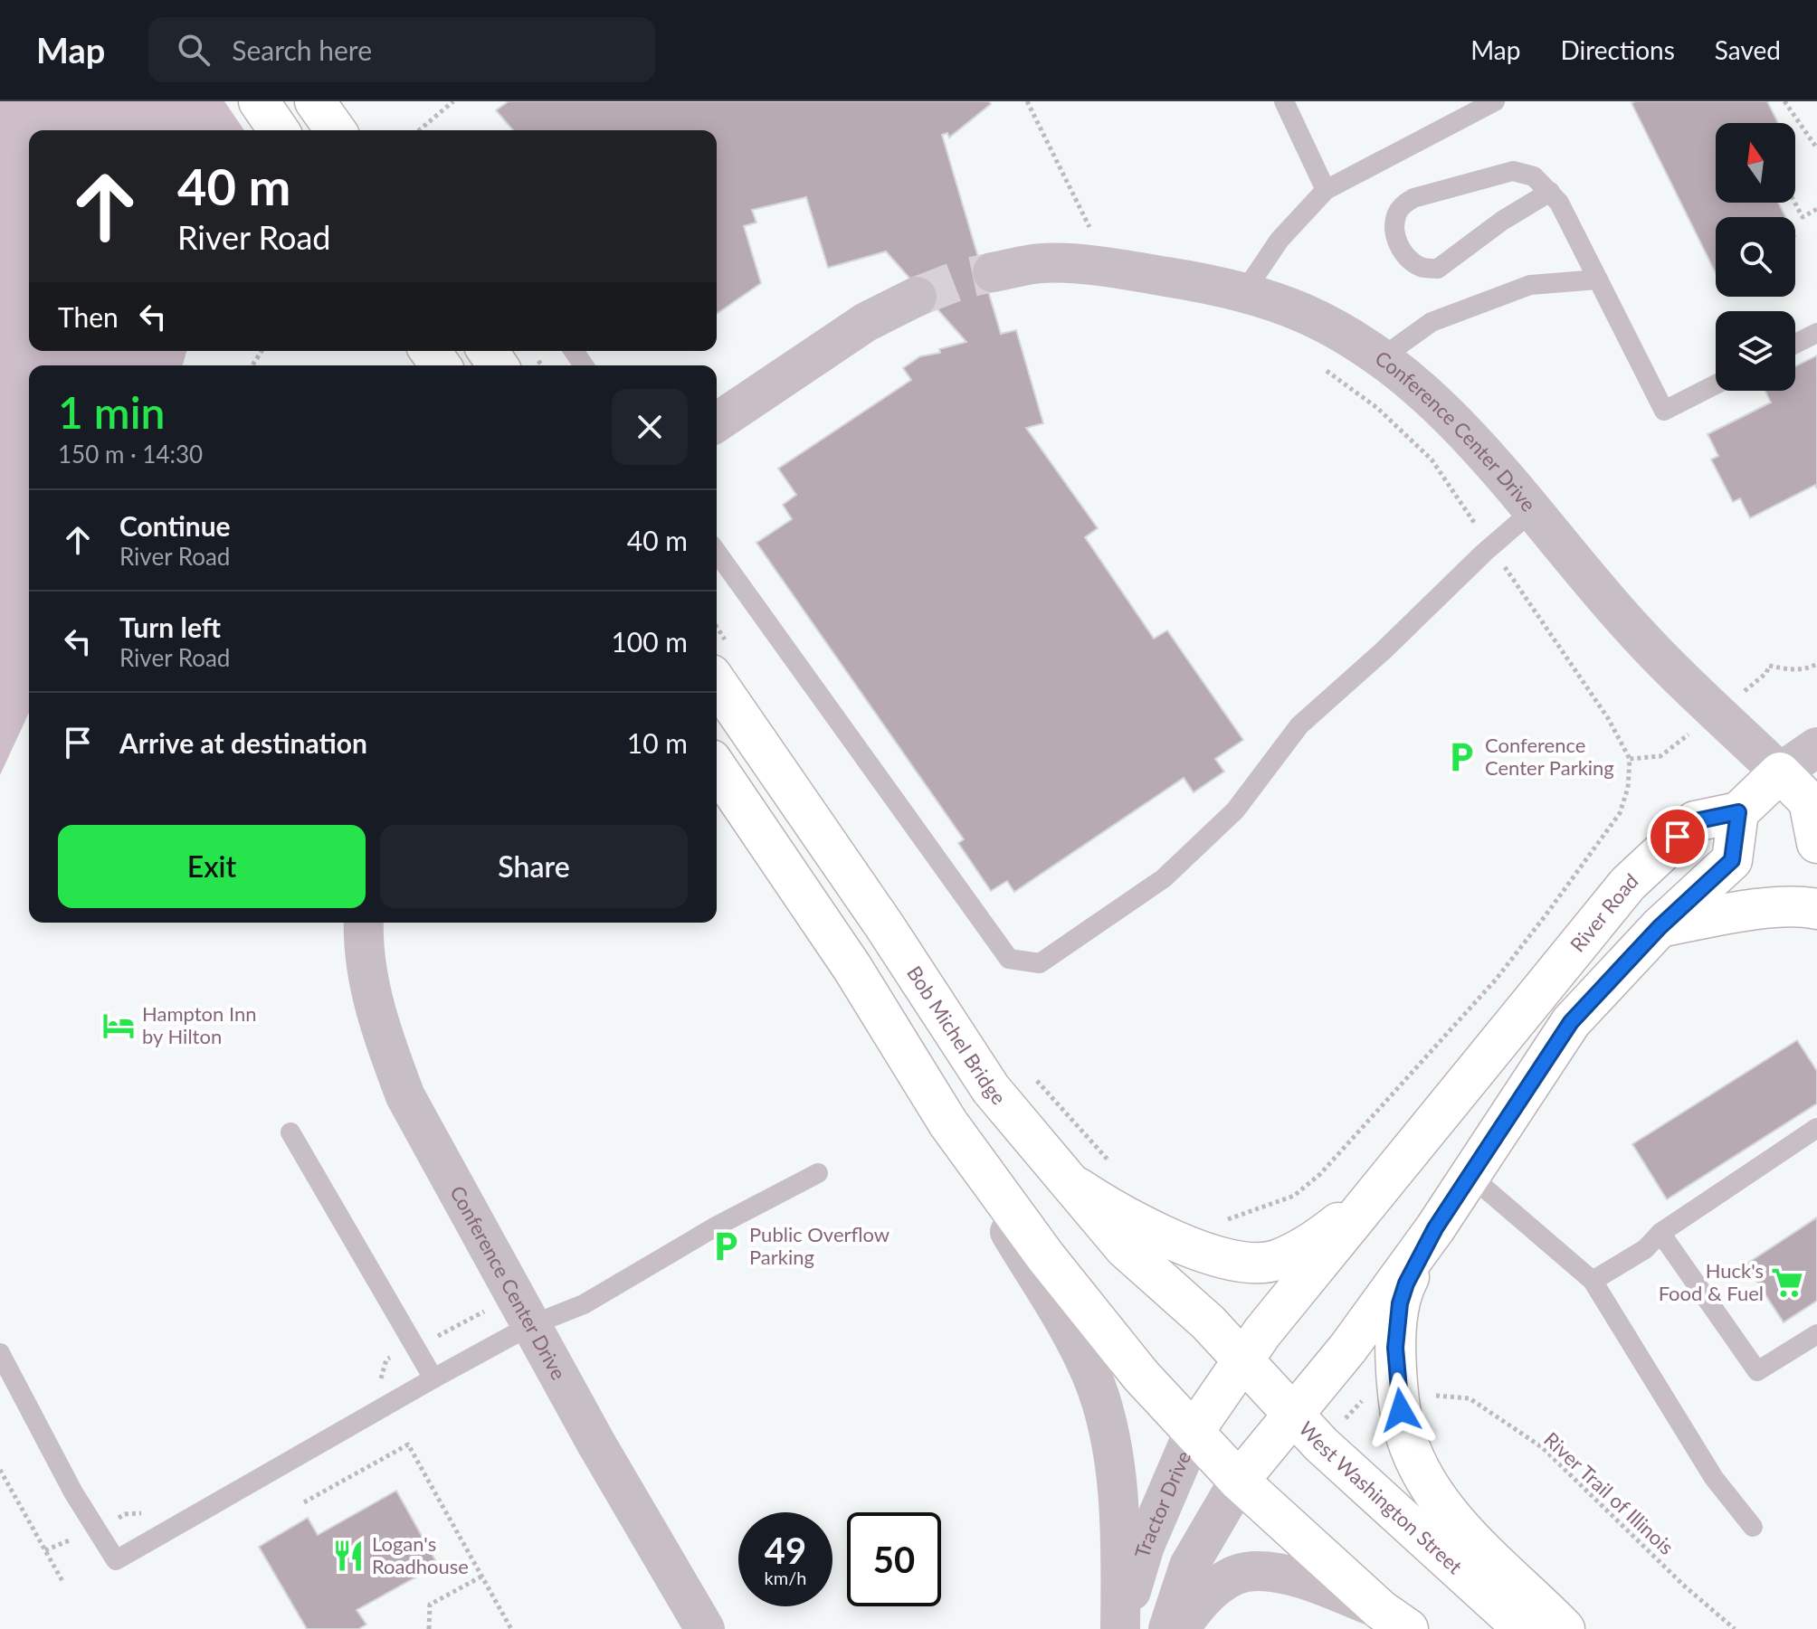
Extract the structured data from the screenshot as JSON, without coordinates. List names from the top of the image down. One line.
{"streets":{"main road":["Conference Center Drive","River Road","Bob Michel Bridge","West Washington Street","Tractor Drive"],"path":["River Trail of Illinois"]},"crossings":[["River Road","Bob Michel Bridge"],["River Road","West Washington Street"],["River Road","Tractor Drive"],["Bob Michel Bridge","West Washington Street"],["Bob Michel Bridge","Tractor Drive"],["West Washington Street","Tractor Drive"]],"places":{"parking":["Conference Center Parking","Public Overflow Parking"],"hotel":["Hampton Inn by Hilton"],"supermarket":["Huck's Food & Fuel"],"restaurant":["Logan's Roadhouse"]},"north":"top","page":{"header":"Map","search":"Search here","nav":["Map","Directions","Saved"],"turn":["40 m","River Road"],"then":"Then","heading":["1 min","150 m · 14:30"],"list":[{"name":"Continue","note":"River Road","value":"40 m"},{"name":"Turn left","note":"River Road","value":"100 m"},{"name":"Arrive at destination","value":"10 m"}],"buttons":["Exit","Share"],"speed":"49 km/h","limit":"50"}}
